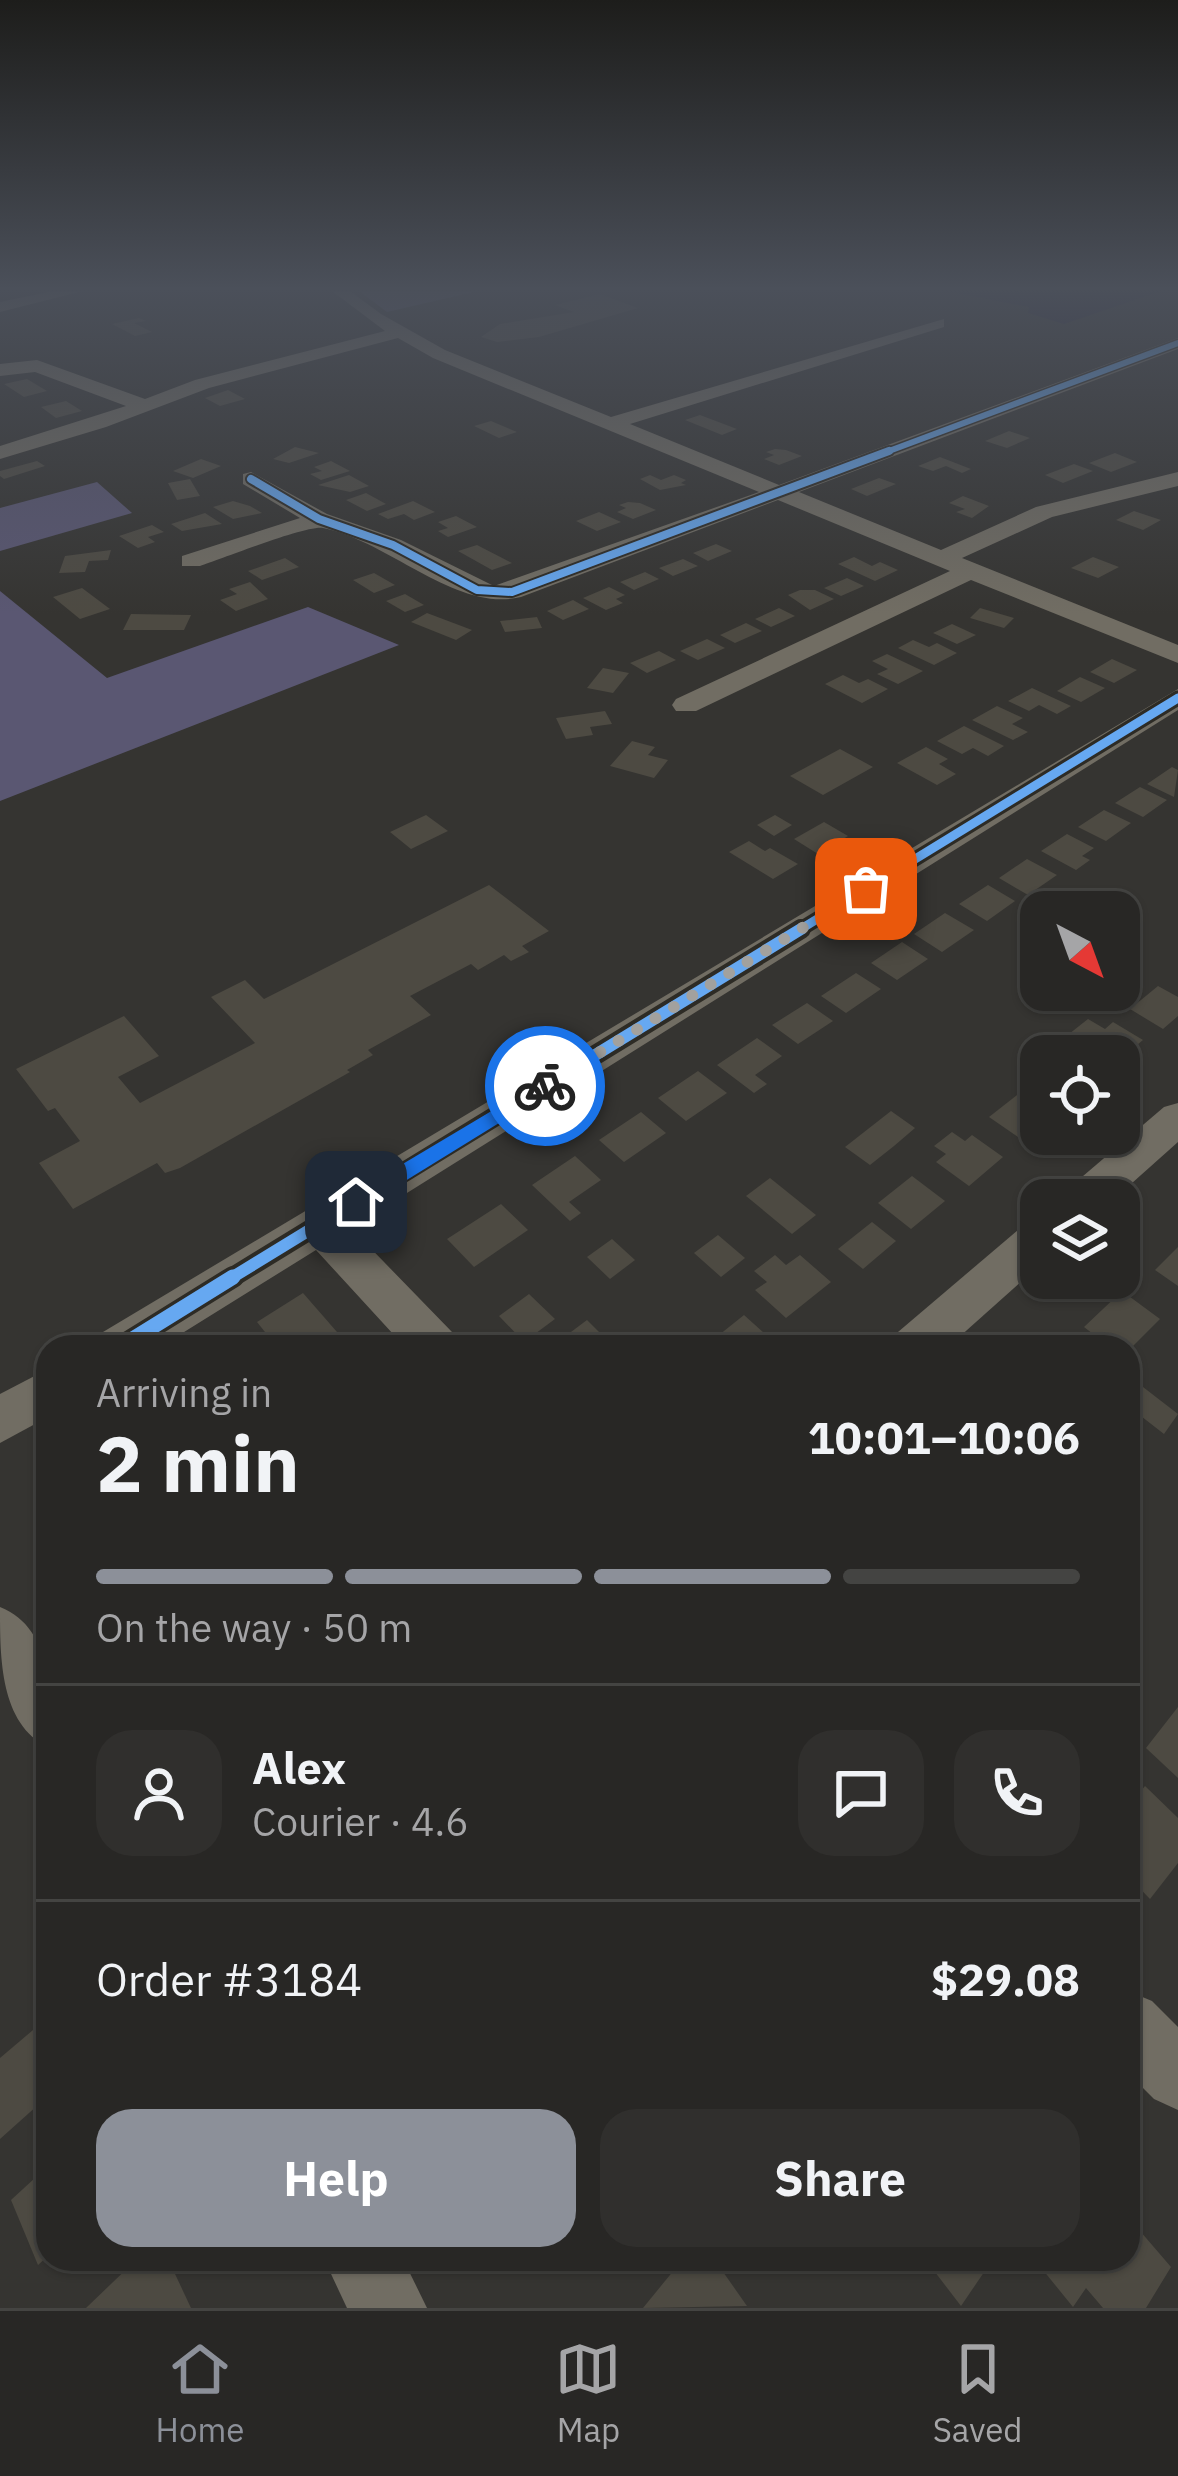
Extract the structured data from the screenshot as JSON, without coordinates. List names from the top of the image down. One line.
{"north":"bottom right","page":{"heading":["2 min","Arriving in","10:01–10:06"],"panel":["Alex","Courier · 4.6","Order #3184","$29.08"],"bar":"On the way · 50 m","buttons":["Help","Share"],"tabs":["Home","Map","Saved"]}}
